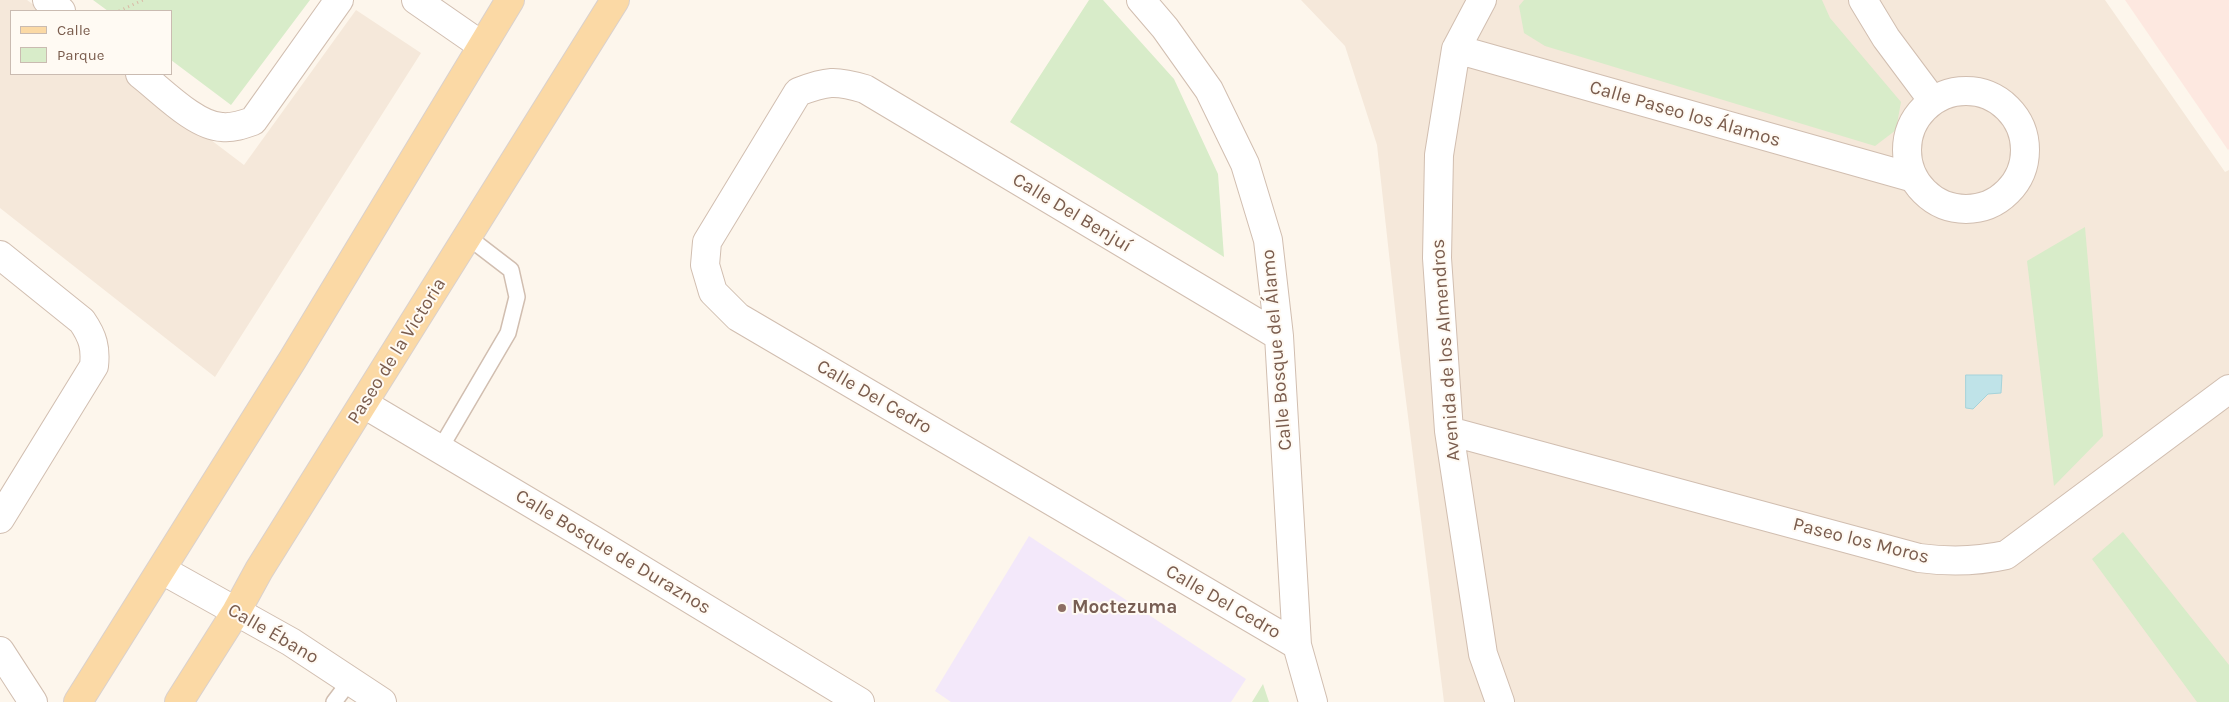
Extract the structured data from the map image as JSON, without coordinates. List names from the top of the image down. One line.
{"streets":{"main road":["Paseo de la Victoria"],"street":["Calle Paseo los Álamos","Calle Del Benjuí","Calle Bosque del Álamo","Avenida de los Almendros","Calle Del Cedro","Paseo los Moros","Calle Bosque de Duraznos","Calle Ébano"]},"crossings":[["Calle Paseo los Álamos","Avenida de los Almendros"],["Calle Del Benjuí","Calle Bosque del Álamo"],["Calle Del Benjuí","Calle Del Cedro"],["Calle Bosque del Álamo","Calle Del Cedro"],["Avenida de los Almendros","Paseo los Moros"],["Paseo de la Victoria","Calle Bosque de Duraznos"],["Paseo de la Victoria","Calle Ébano"]],"places":["Moctezuma"],"legend":["Calle","Parque"]}
